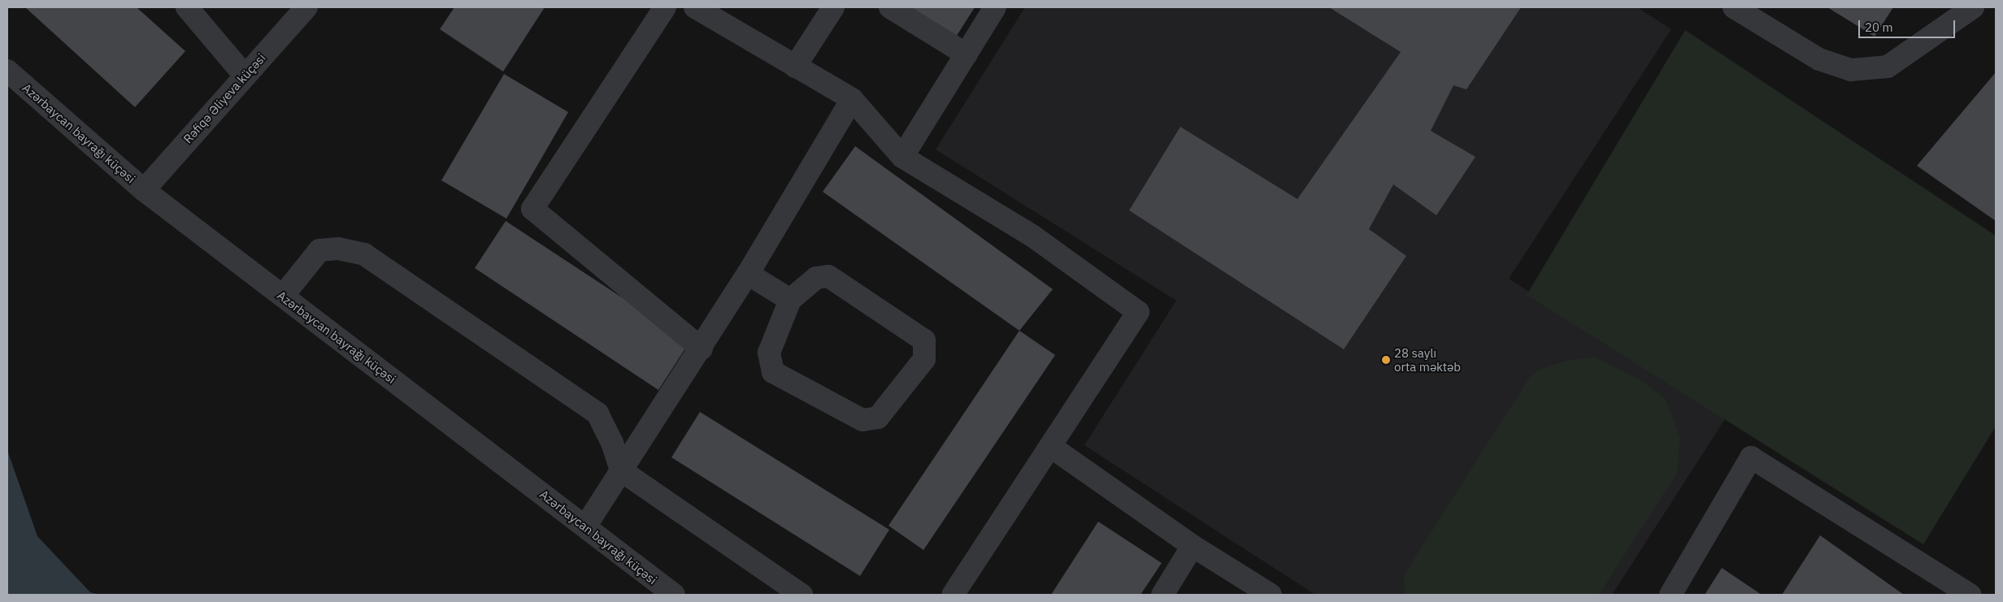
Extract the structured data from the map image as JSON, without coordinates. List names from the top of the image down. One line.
{"streets":{"street":["Rəfiqə Əliyeva küçəsi","Azərbaycan bayrağı küçəsi"]},"crossings":[["Rəfiqə Əliyeva küçəsi","Azərbaycan bayrağı küçəsi"]],"places":["28 saylı orta məktəb"],"scale_bar":"20 m"}
